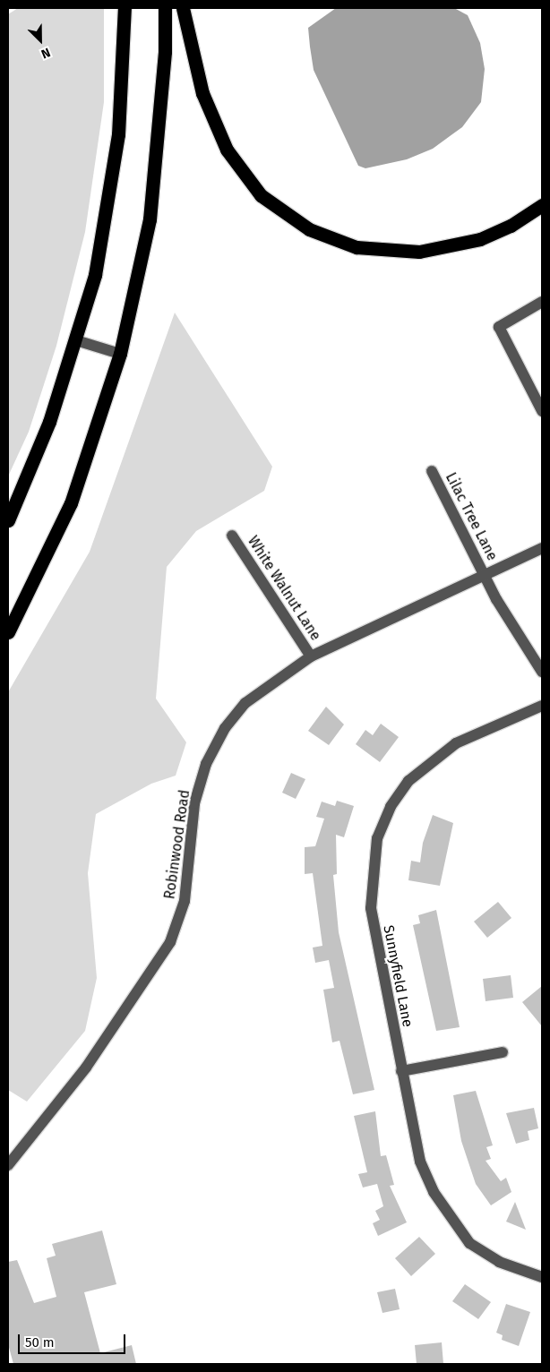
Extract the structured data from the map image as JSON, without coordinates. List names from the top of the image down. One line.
{"streets":{"street":["Lilac Tree Lane","White Walnut Lane","Robinwood Road","Sunnyfield Lane"]},"crossings":[["Lilac Tree Lane","Robinwood Road"],["White Walnut Lane","Robinwood Road"]],"scale_bar":"50 m","north":"bottom right"}
